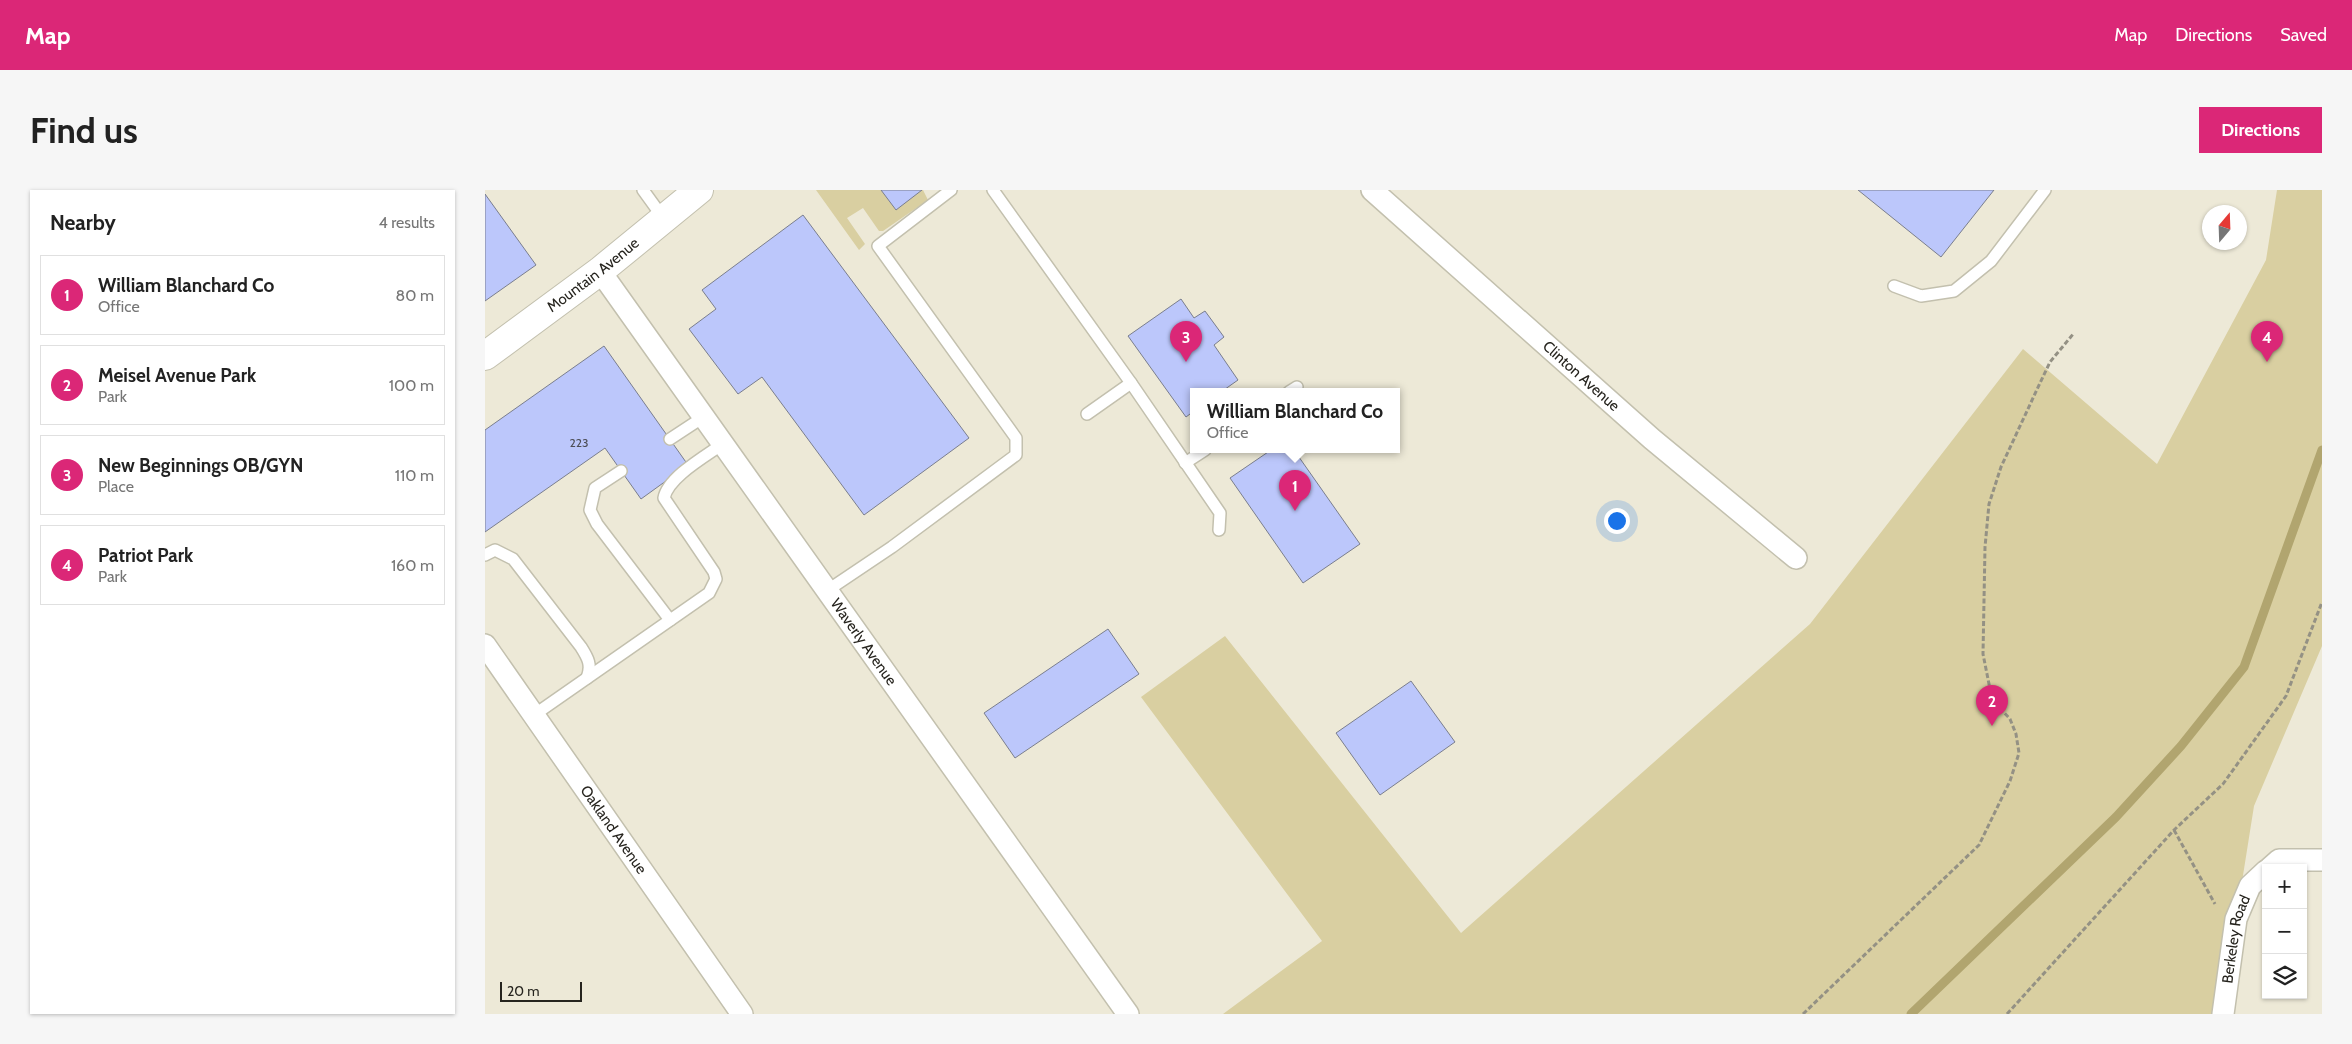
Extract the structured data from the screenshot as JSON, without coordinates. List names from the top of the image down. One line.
{"streets":{"street":["Mountain Avenue","Clinton Avenue","Waverly Avenue","Oakland Avenue","Berkeley Road"]},"crossings":[["Mountain Avenue","Waverly Avenue"]],"house_numbers":["223"],"scale_bar":"20 m","north":"top","page":{"header":"Map","nav":["Map","Directions","Saved"],"buttons":"Directions","title":"Find us","heading":["Nearby","4 results"],"list":[{"mark":"1","name":"William Blanchard Co","note":"Office","value":"80 m"},{"mark":"2","name":"Meisel Avenue Park","note":"Park","value":"100 m"},{"mark":"3","name":"New Beginnings OB/GYN","note":"Place","value":"110 m"},{"mark":"4","name":"Patriot Park","note":"Park","value":"160 m"}],"pins":["3","4","1","2"],"popup":["William Blanchard Co","Office"],"map_buttons":["+","−"],"scale":"20 m"}}
